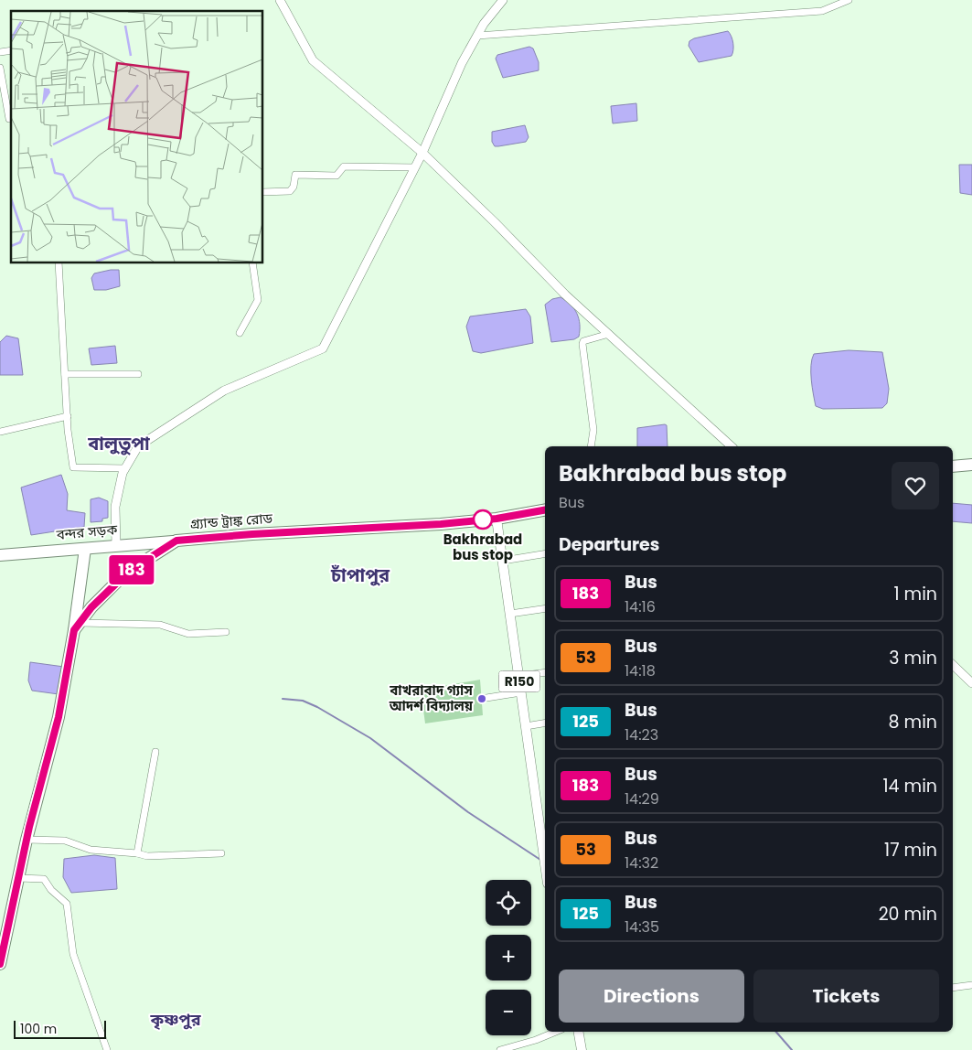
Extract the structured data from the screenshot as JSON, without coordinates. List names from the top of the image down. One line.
{"streets":{"highway":["গ্র্যান্ড ট্রাঙ্ক রোড","বন্দর সড়ক"],"main road":["R150"]},"crossings":[["গ্র্যান্ড ট্রাঙ্ক রোড","বন্দর সড়ক"],["গ্র্যান্ড ট্রাঙ্ক রোড","R150"]],"districts":["বালুতুপা","চাঁপাপুর","কৃষ্ণপুর"],"places":["Bakhrabad bus stop","বাখরাবাদ গ্যাস আদর্শ বিদ্যালয়"],"lines":["bus line 183"],"scale_bar":"100 m","page":{"on_map":"183","heading":[["Bakhrabad bus stop","Bus"],"Departures"],"list":[{"mark":"183","name":"Bus","note":"14:16","value":"1 min"},{"mark":"53","name":"Bus","note":"14:18","value":"3 min"},{"mark":"125","name":"Bus","note":"14:23","value":"8 min"},{"mark":"183","name":"Bus","note":"14:29","value":"14 min"},{"mark":"53","name":"Bus","note":"14:32","value":"17 min"},{"mark":"125","name":"Bus","note":"14:35","value":"20 min"}],"map_buttons":["+","−"],"buttons":["Directions","Tickets"],"scale":"100 m"}}
